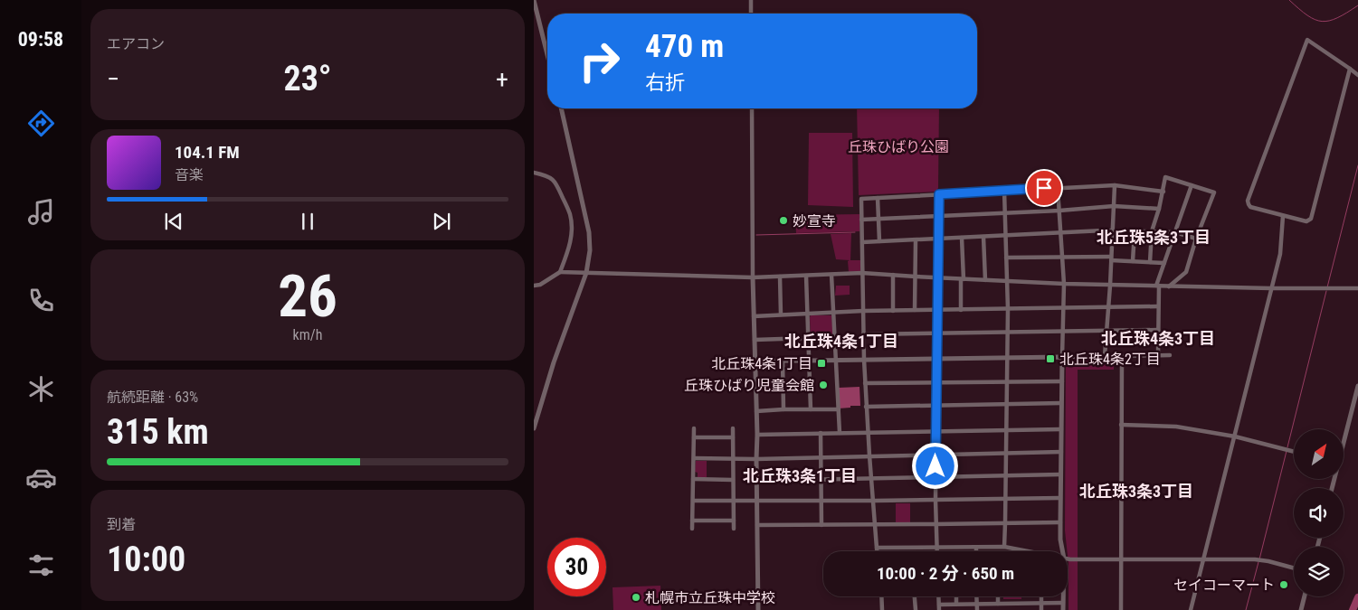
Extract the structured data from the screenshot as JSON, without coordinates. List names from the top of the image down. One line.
{"districts":["北丘珠5条3丁目","北丘珠4条3丁目","北丘珠4条1丁目","北丘珠3条1丁目","北丘珠3条3丁目"],"parks":["丘珠ひばり公園"],"places":{"other":["妙宣寺","丘珠ひばり児童会館","セイコーマート","札幌市立丘珠中学校"],"transit":["北丘珠4条2丁目","北丘珠4条1丁目"]},"north":"top right","page":{"tabs":"09:58","tile":["エアコン",["26","km/h"],["航続距離 · 63%","315 km"],["到着","10:00"]],"turn":["470 m","右折"],"heat":["−","23°","+"],"song":["104.1 FM","音楽"],"limit":"30","trip":"10:00 · 2 分 · 650 m"}}
